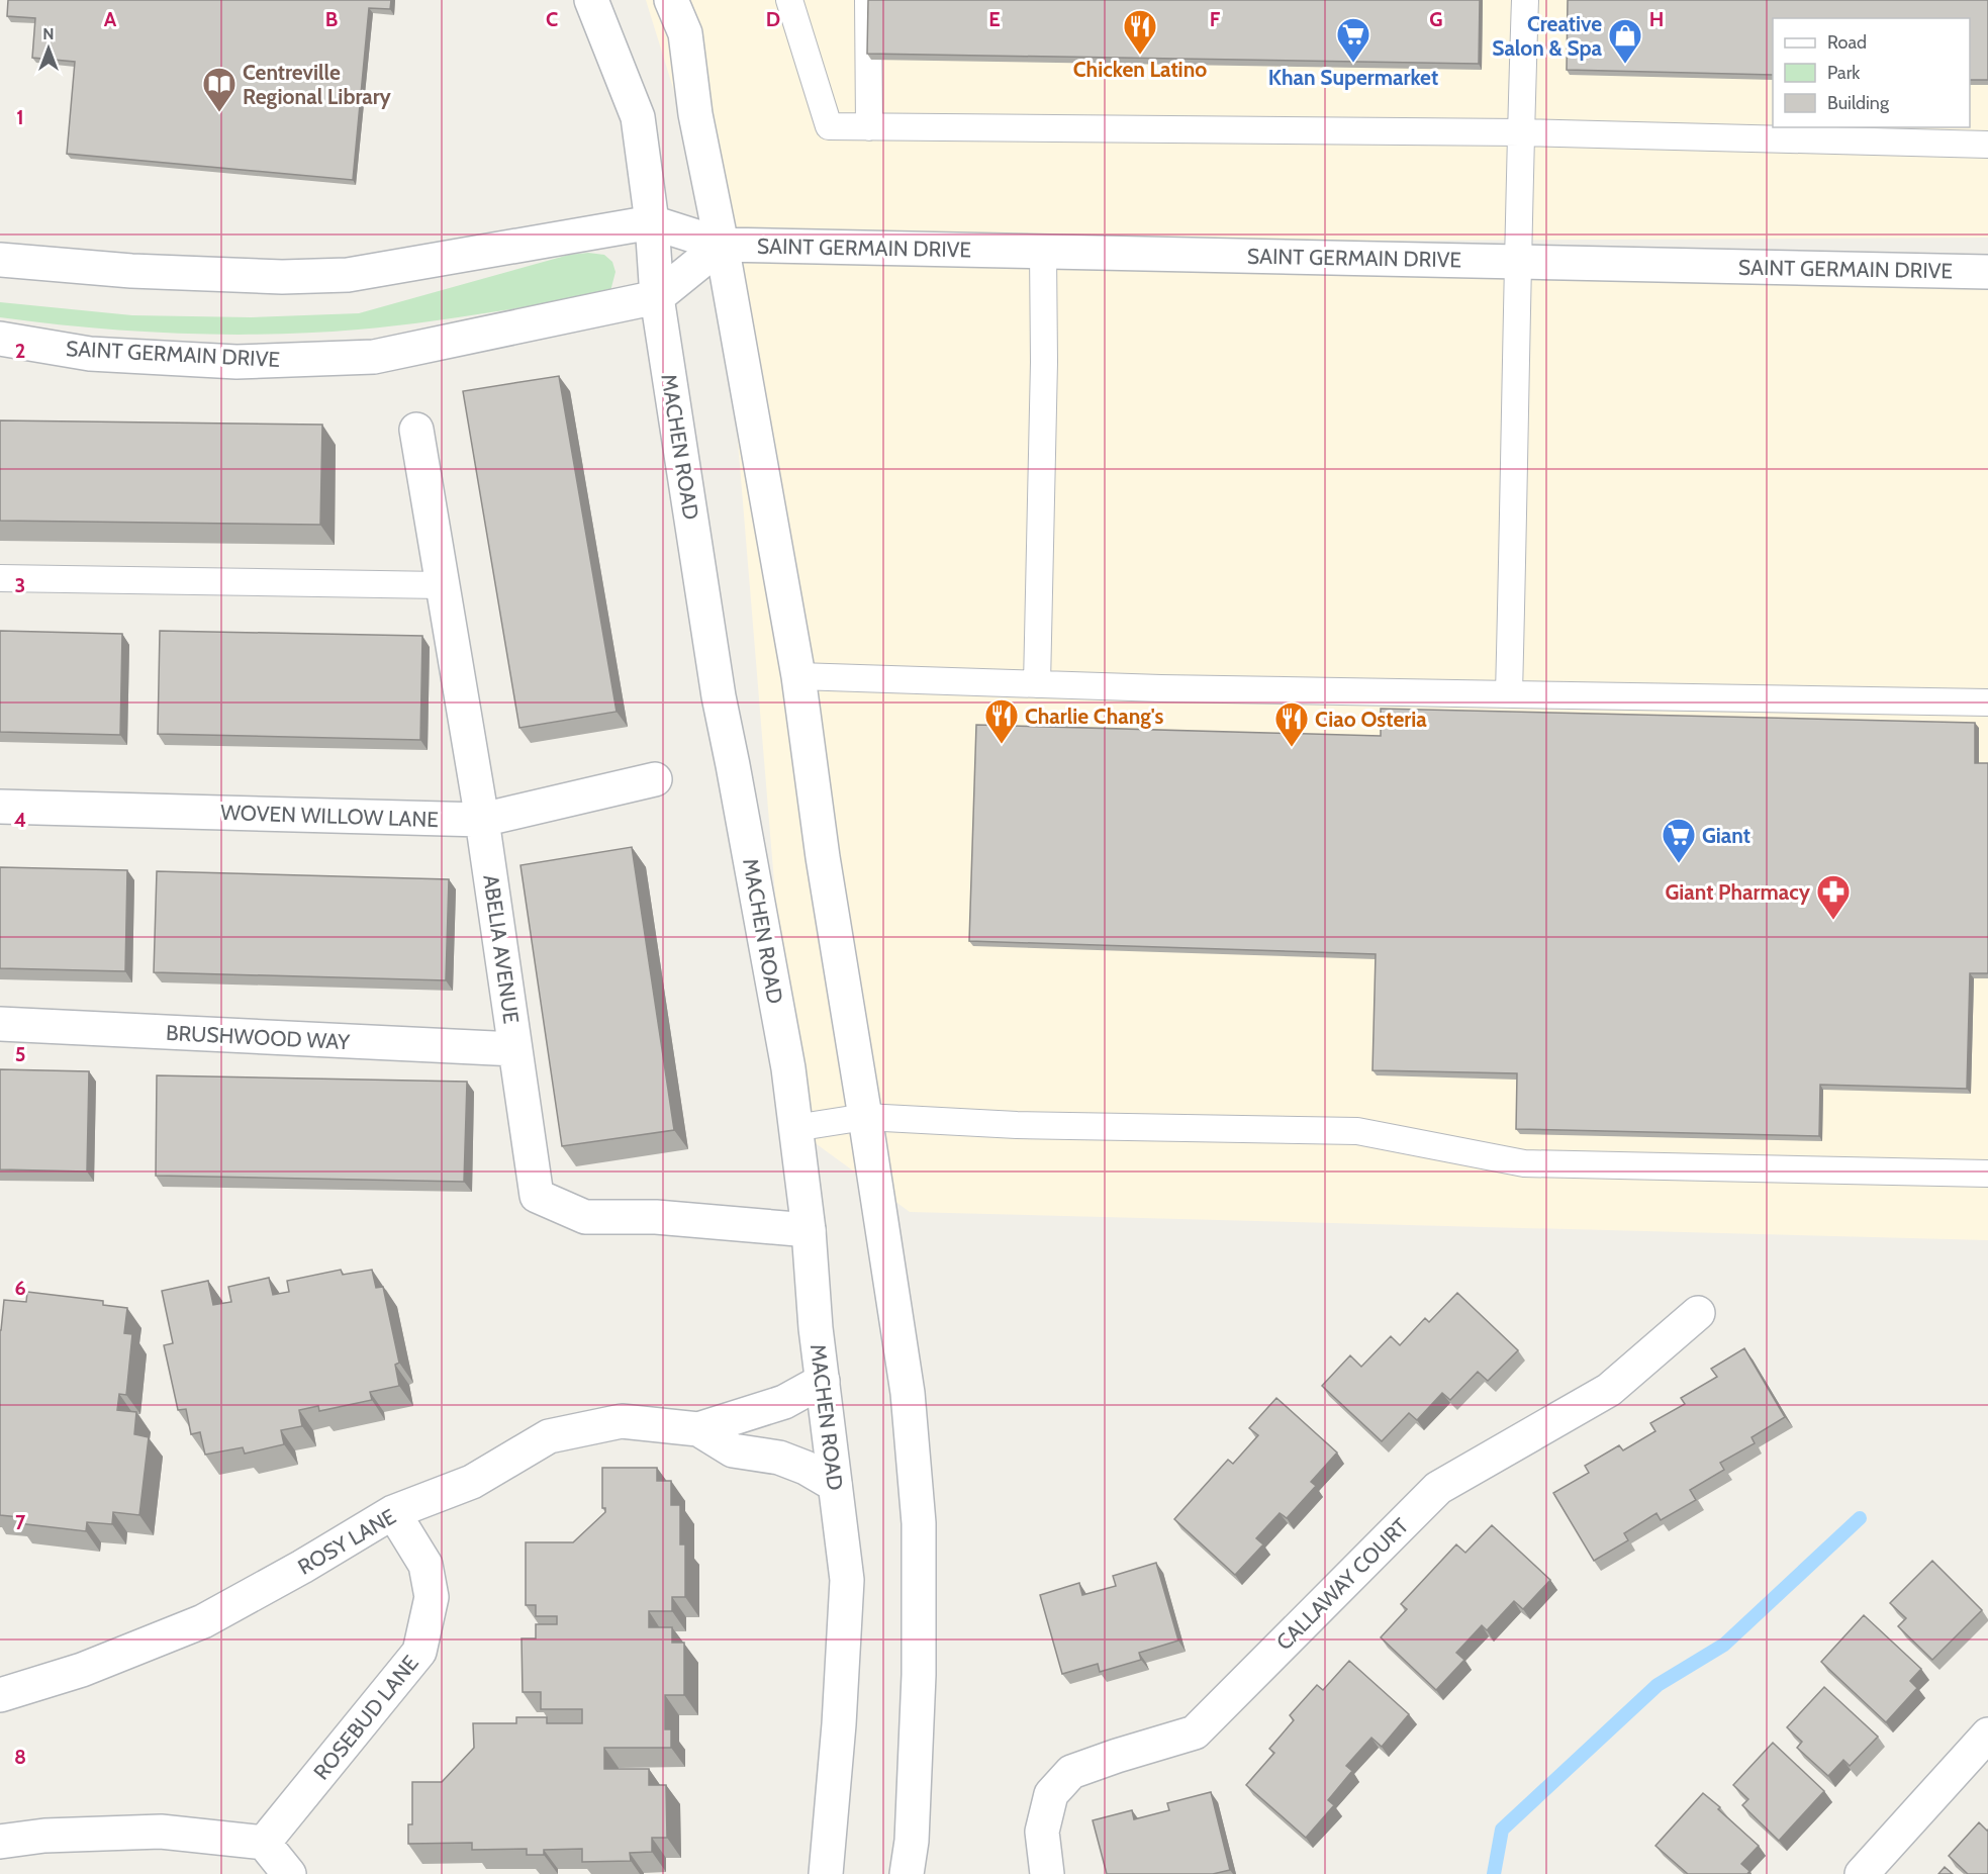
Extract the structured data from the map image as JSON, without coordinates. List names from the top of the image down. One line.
{"streets":{"street":["SAINT GERMAIN DRIVE","MACHEN ROAD","WOVEN WILLOW LANE","ABELIA AVENUE","BRUSHWOOD WAY","ROSY LANE","CALLAWAY COURT","ROSEBUD LANE"]},"crossings":[["SAINT GERMAIN DRIVE","MACHEN ROAD"],["MACHEN ROAD","ABELIA AVENUE"],["MACHEN ROAD","ROSY LANE"],["WOVEN WILLOW LANE","ABELIA AVENUE"],["ABELIA AVENUE","BRUSHWOOD WAY"],["ROSY LANE","ROSEBUD LANE"]],"places":{"restaurant":["Chicken Latino","Charlie Chang's","Ciao Osteria"],"supermarket":["Khan Supermarket","Giant"],"shop":["Creative Salon & Spa"],"library":["Centreville Regional Library"],"pharmacy":["Giant Pharmacy"]},"legend":["Road","Park","Building"],"north":"top","grid":{"columns":["A","B","C","D","E","F","G","H"],"rows":["1","2","3","4","5","6","7","8"]}}
